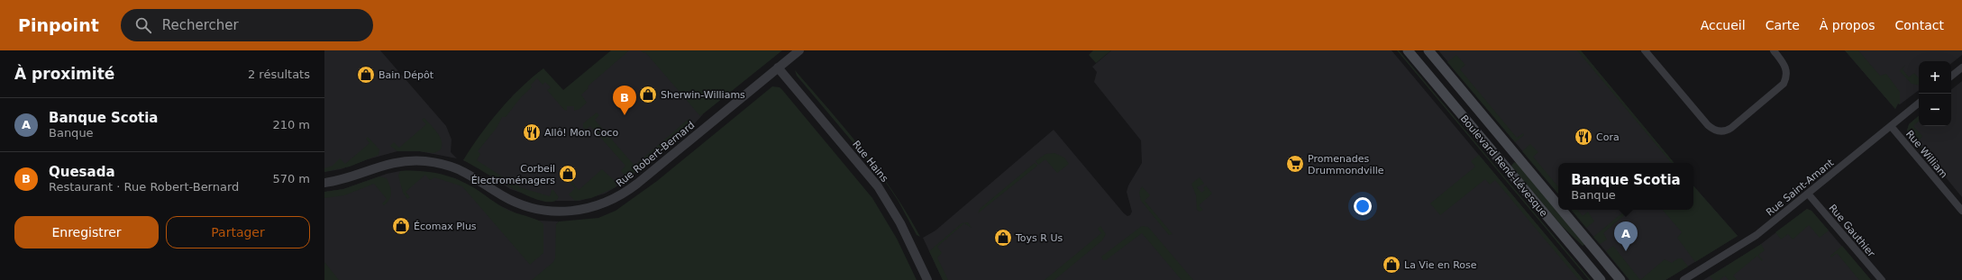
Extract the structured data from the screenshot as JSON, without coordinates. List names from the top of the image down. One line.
{"streets":{"main road":["Boulevard René-Lévesque"],"street":["Rue Robert-Bernard","Rue William","Rue Hains","Rue Saint-Amant","Rue Gauthier"]},"crossings":[["Rue Robert-Bernard","Rue Hains"],["Rue William","Rue Saint-Amant"],["Rue Saint-Amant","Rue Gauthier"]],"places":{"shop":["Bain Dépôt","Sherwin-Williams","Corbeil Électroménagers","Écomax Plus","Toys R Us","La Vie en Rose"],"restaurant":["Allô! Mon Coco","Cora"],"supermarket":["Promenades Drummondville"]},"page":{"header":"Pinpoint","search":"Rechercher","nav":["Accueil","Carte","À propos","Contact"],"heading":["À proximité","2 résultats"],"map_buttons":["+","−"],"pins":["B","A"],"list":[{"mark":"A","name":"Banque Scotia","note":"Banque","value":"210 m"},{"mark":"B","name":"Quesada","note":"Restaurant · Rue Robert-Bernard","value":"570 m"}],"popup":["Banque Scotia","Banque"],"buttons":["Enregistrer","Partager"]}}
